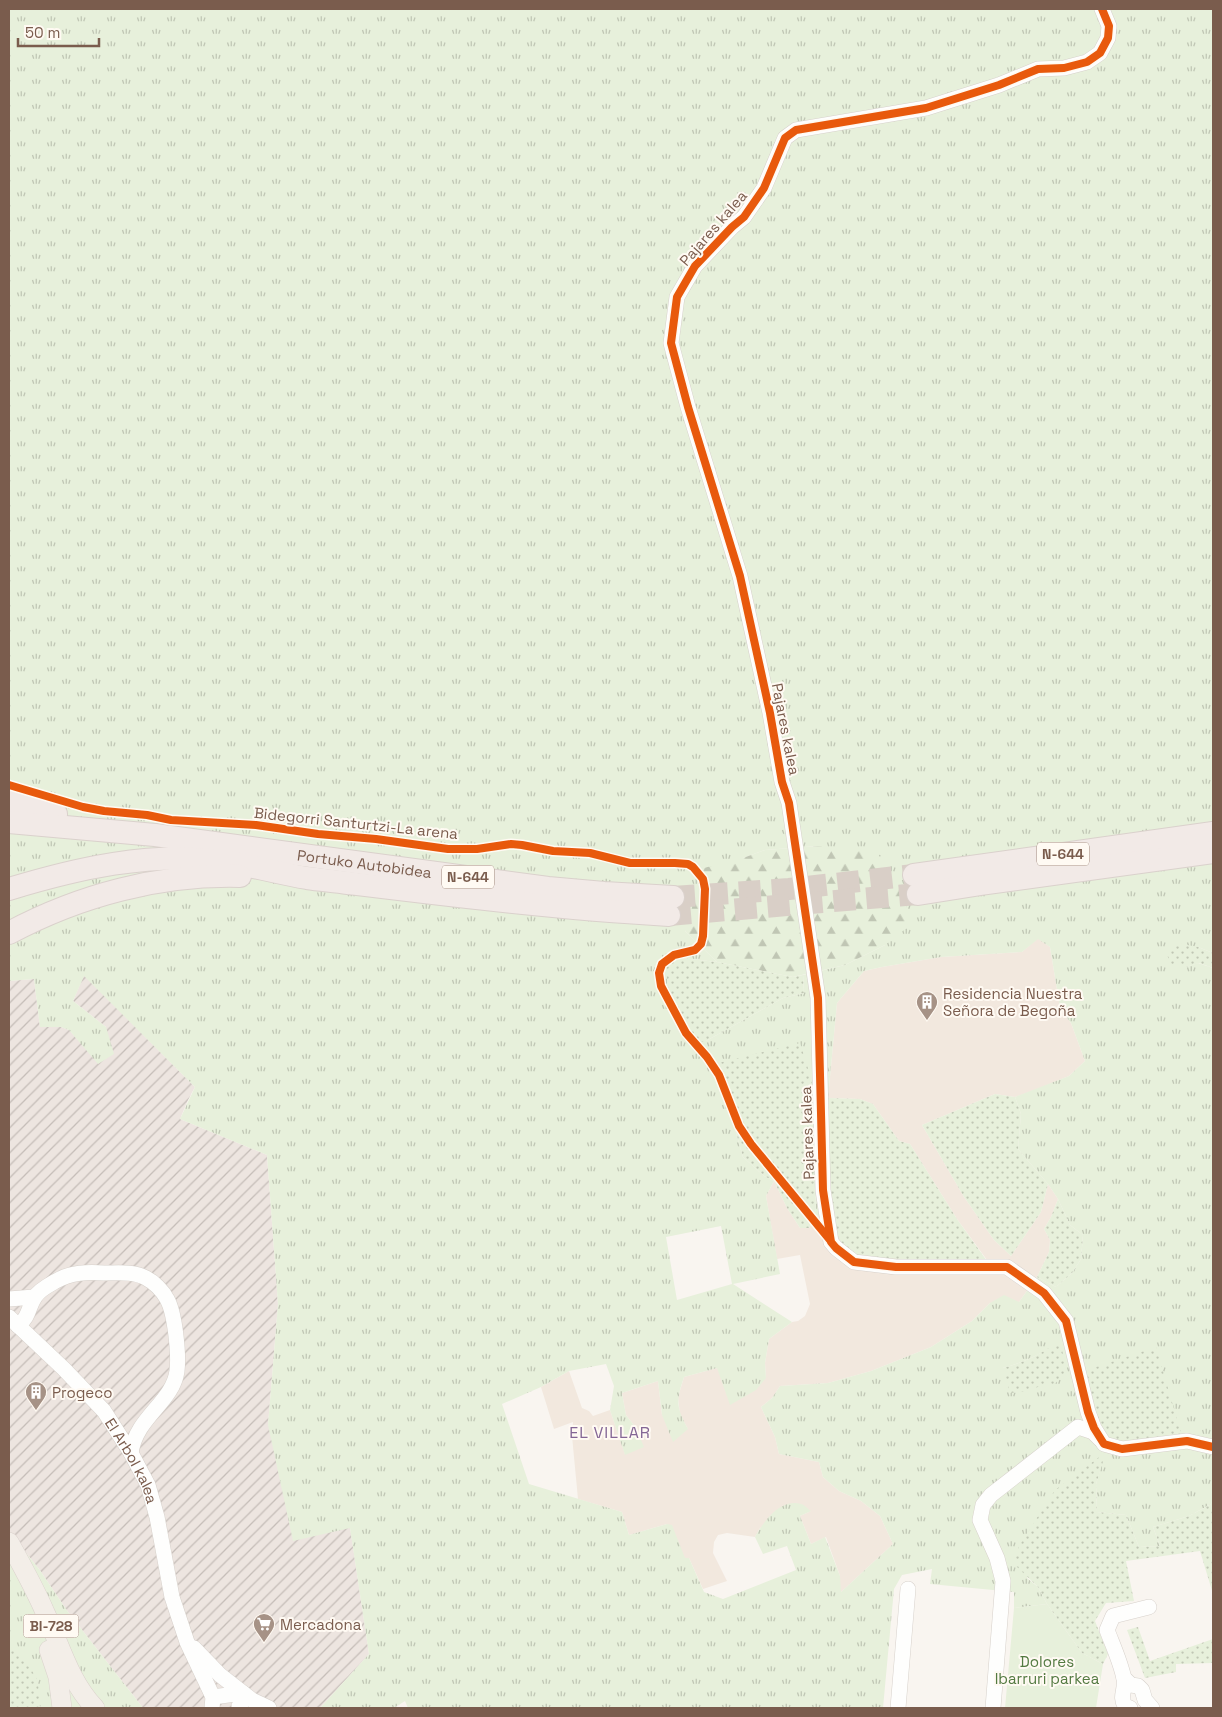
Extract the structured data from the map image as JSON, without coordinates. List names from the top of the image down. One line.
{"streets":{"highway":["N-644","Portuko Autobidea"],"main road":["BI-728"],"street":["Pajares kalea","El Arbol kalea"],"cycle path":["Bidegorri Santurtzi-La arena"]},"crossings":[["N-644","Portuko Autobidea"]],"districts":["EL VILLAR"],"parks":["Dolores Ibarruri parkea"],"places":{"building":["Residencia Nuestra Señora de Begoña","Progeco"],"supermarket":["Mercadona"]},"scale_bar":"50 m"}
